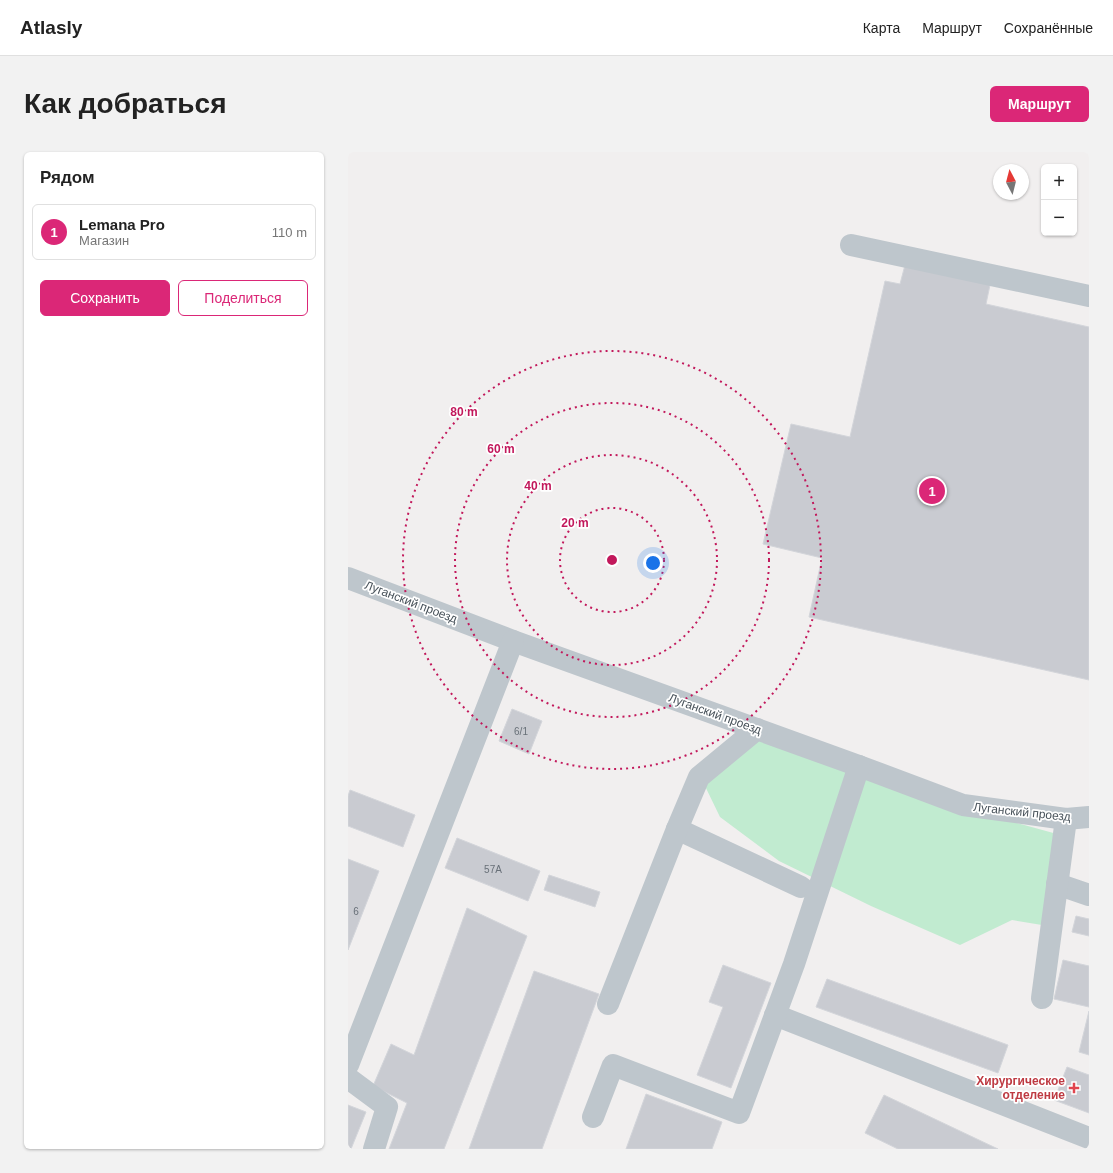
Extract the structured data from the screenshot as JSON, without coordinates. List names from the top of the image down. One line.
{"streets":{"street":["Луганский проезд"]},"places":{"health":["Хирургическое отделение"]},"house_numbers":["6/1","57А","6"],"north":"top","page":{"header":"Atlasly","nav":["Карта","Маршрут","Сохранённые"],"buttons":["Маршрут",["Сохранить","Поделиться"]],"title":"Как добраться","heading":"Рядом","map_buttons":["+","−"],"list":[{"mark":"1","name":"Lemana Pro","note":"Магазин","value":"110 m"}],"pins":"1"},"rings":["80 m","60 m","40 m","20 m"]}
